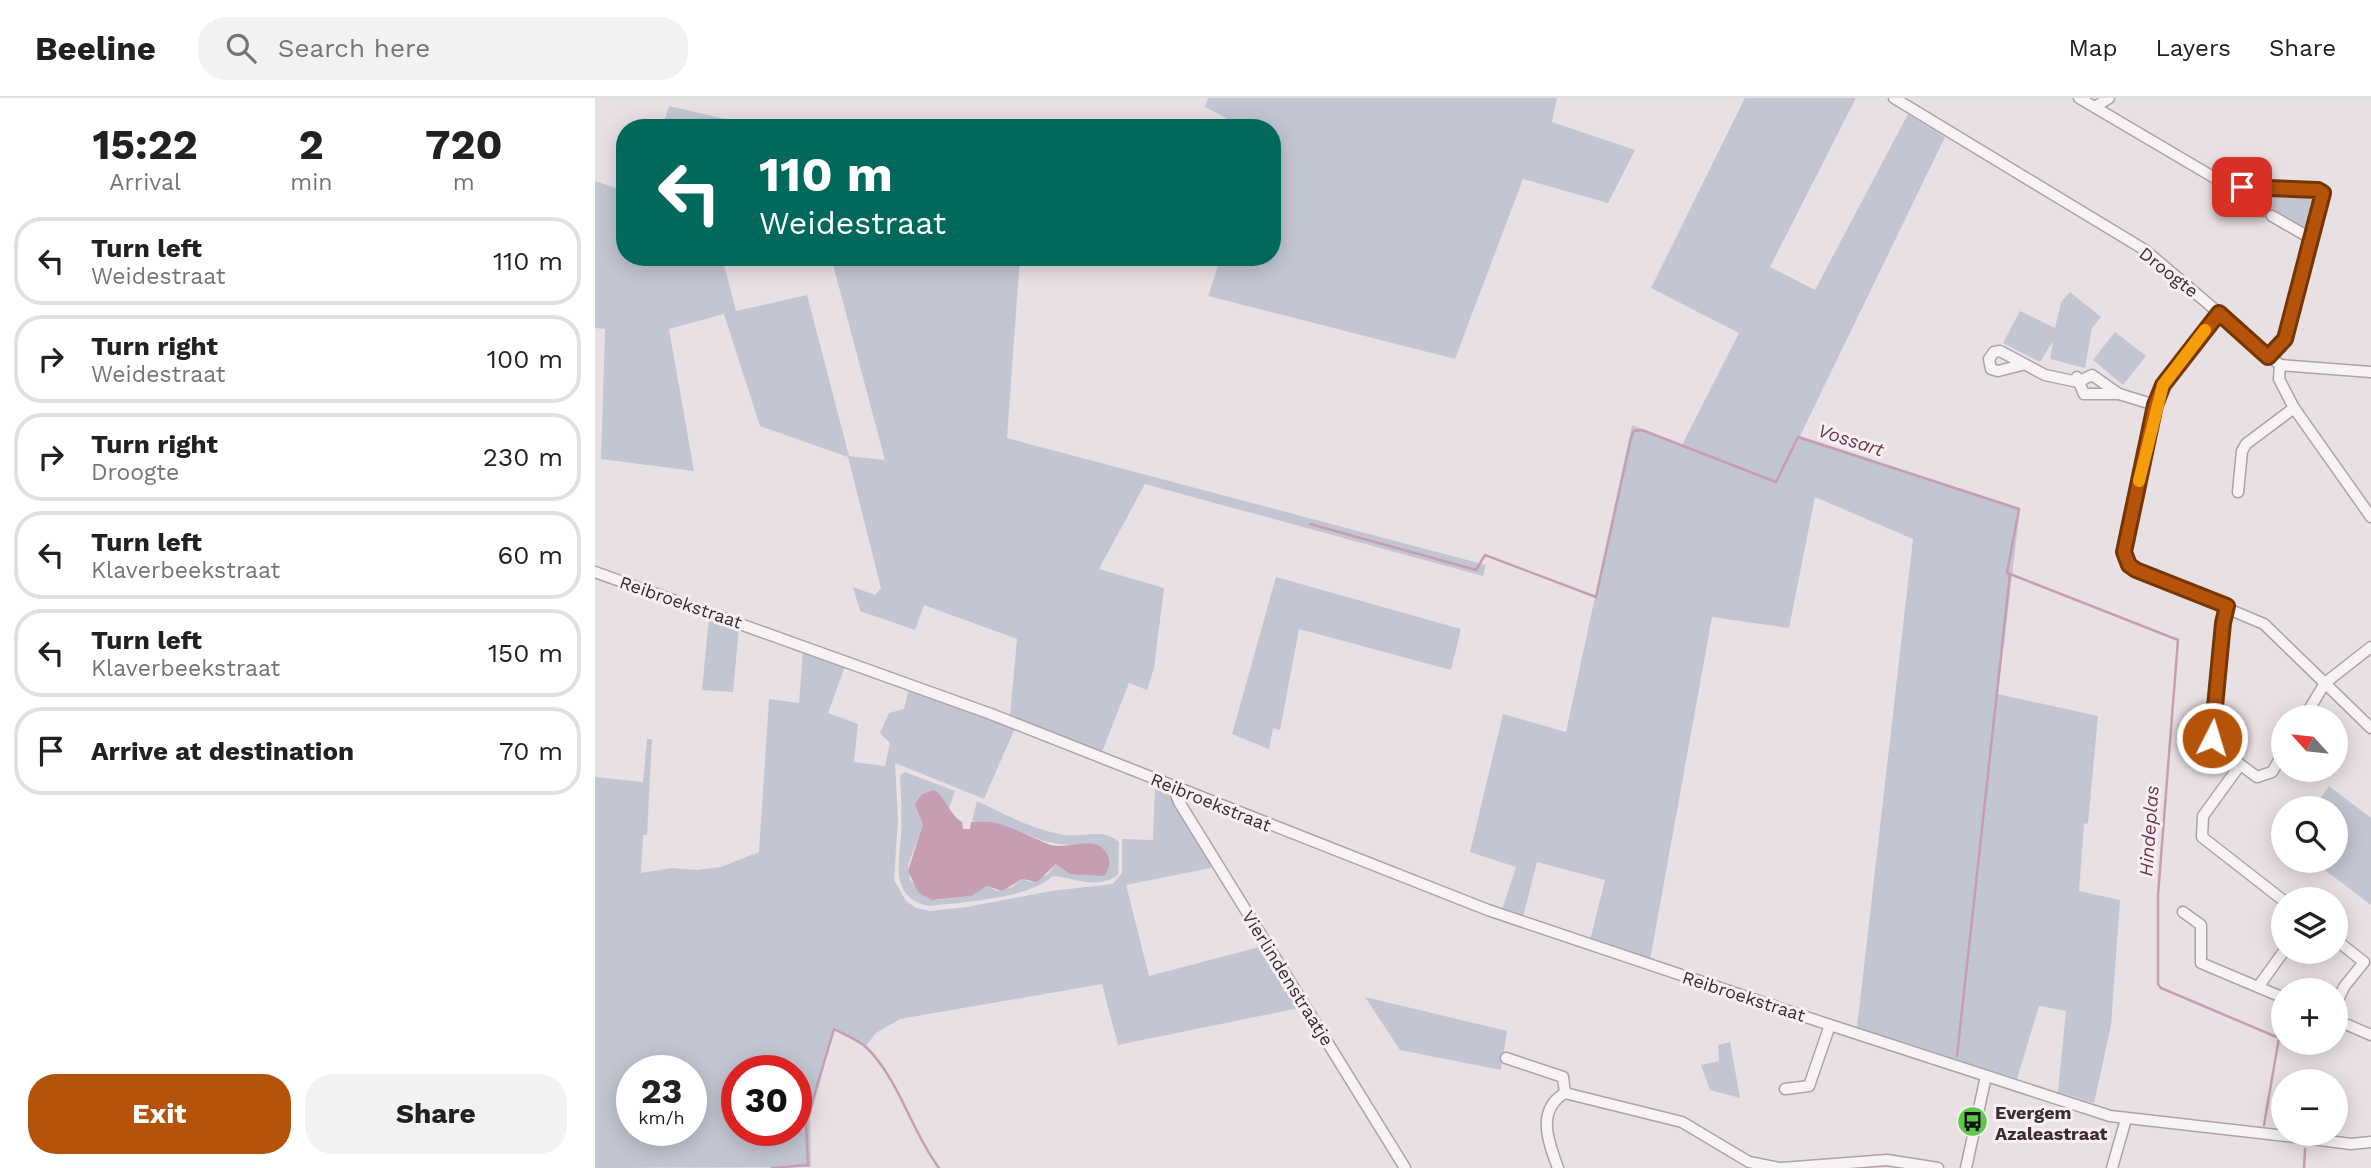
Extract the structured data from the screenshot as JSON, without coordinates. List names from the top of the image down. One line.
{"streets":{"street":["Droogte","Reibroekstraat","Vierlindenstraatje"]},"crossings":[["Reibroekstraat","Vierlindenstraatje"]],"water":["Vossart","Hindeplas"],"places":{"bus stop":["Evergem Azaleastraat"]},"north":"top left","page":{"header":"Beeline","search":"Search here","nav":["Map","Layers","Share"],"eta":["15:22","Arrival","2","min","720","m"],"turn":["110 m","Weidestraat"],"list":[{"name":"Turn left","note":"Weidestraat","value":"110 m"},{"name":"Turn right","note":"Weidestraat","value":"100 m"},{"name":"Turn right","note":"Droogte","value":"230 m"},{"name":"Turn left","note":"Klaverbeekstraat","value":"60 m"},{"name":"Turn left","note":"Klaverbeekstraat","value":"150 m"},{"name":"Arrive at destination","value":"70 m"}],"map_buttons":["+","−"],"speed":"23 km/h","limit":"30","buttons":["Exit","Share"]}}
